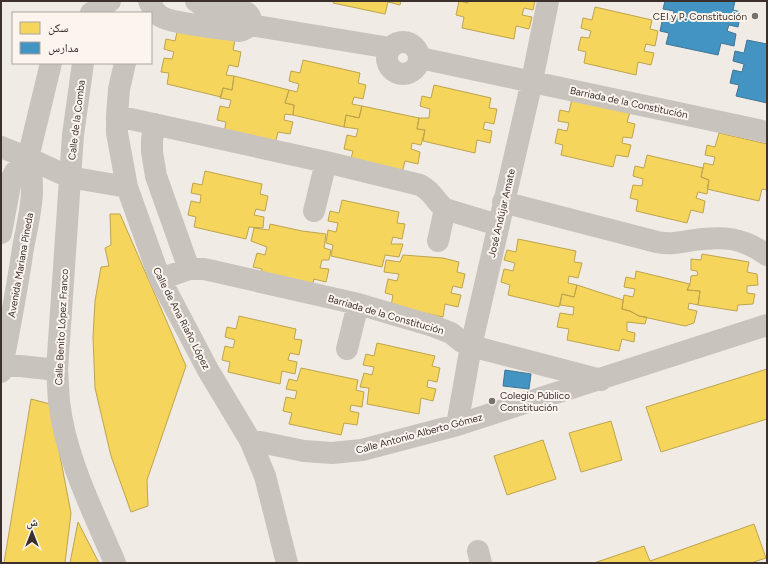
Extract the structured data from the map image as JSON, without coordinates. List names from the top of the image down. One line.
{"streets":{"street":["Barriada de la Constitución","Calle de la Comba","José Andújar Amate","Avenida Mariana Pineda","Calle de Ana Riaño López","Calle Benito López Franco","Calle Antonio Alberto Gómez"]},"crossings":[["Barriada de la Constitución","José Andújar Amate"],["Barriada de la Constitución","Calle de Ana Riaño López"],["Barriada de la Constitución","Calle Antonio Alberto Gómez"],["Calle de la Comba","Calle Benito López Franco"],["José Andújar Amate","Calle Antonio Alberto Gómez"],["Calle de Ana Riaño López","Calle Antonio Alberto Gómez"]],"places":["CEI y P. Constitución","Colegio Público Constitución"],"legend":["سكن","مدارس"],"north":"top"}
